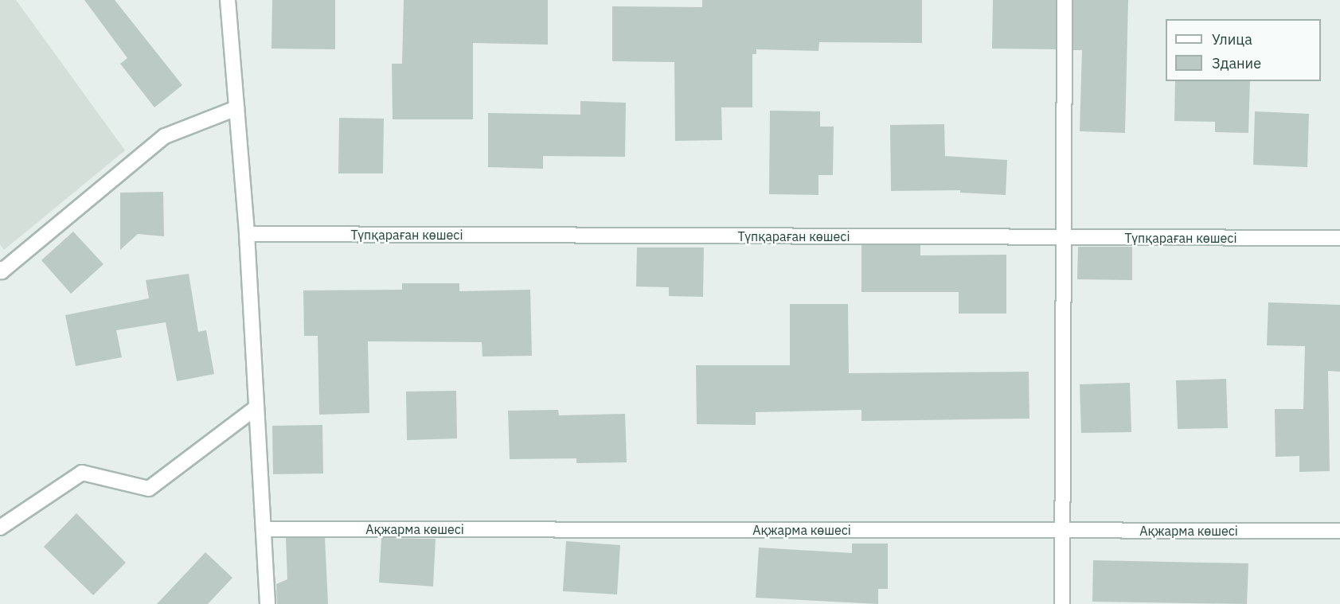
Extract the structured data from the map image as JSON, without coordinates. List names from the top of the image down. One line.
{"streets":{"street":["Түпқараған көшесі","Ақжарма көшесі"]},"legend":["Улица","Здание"]}
